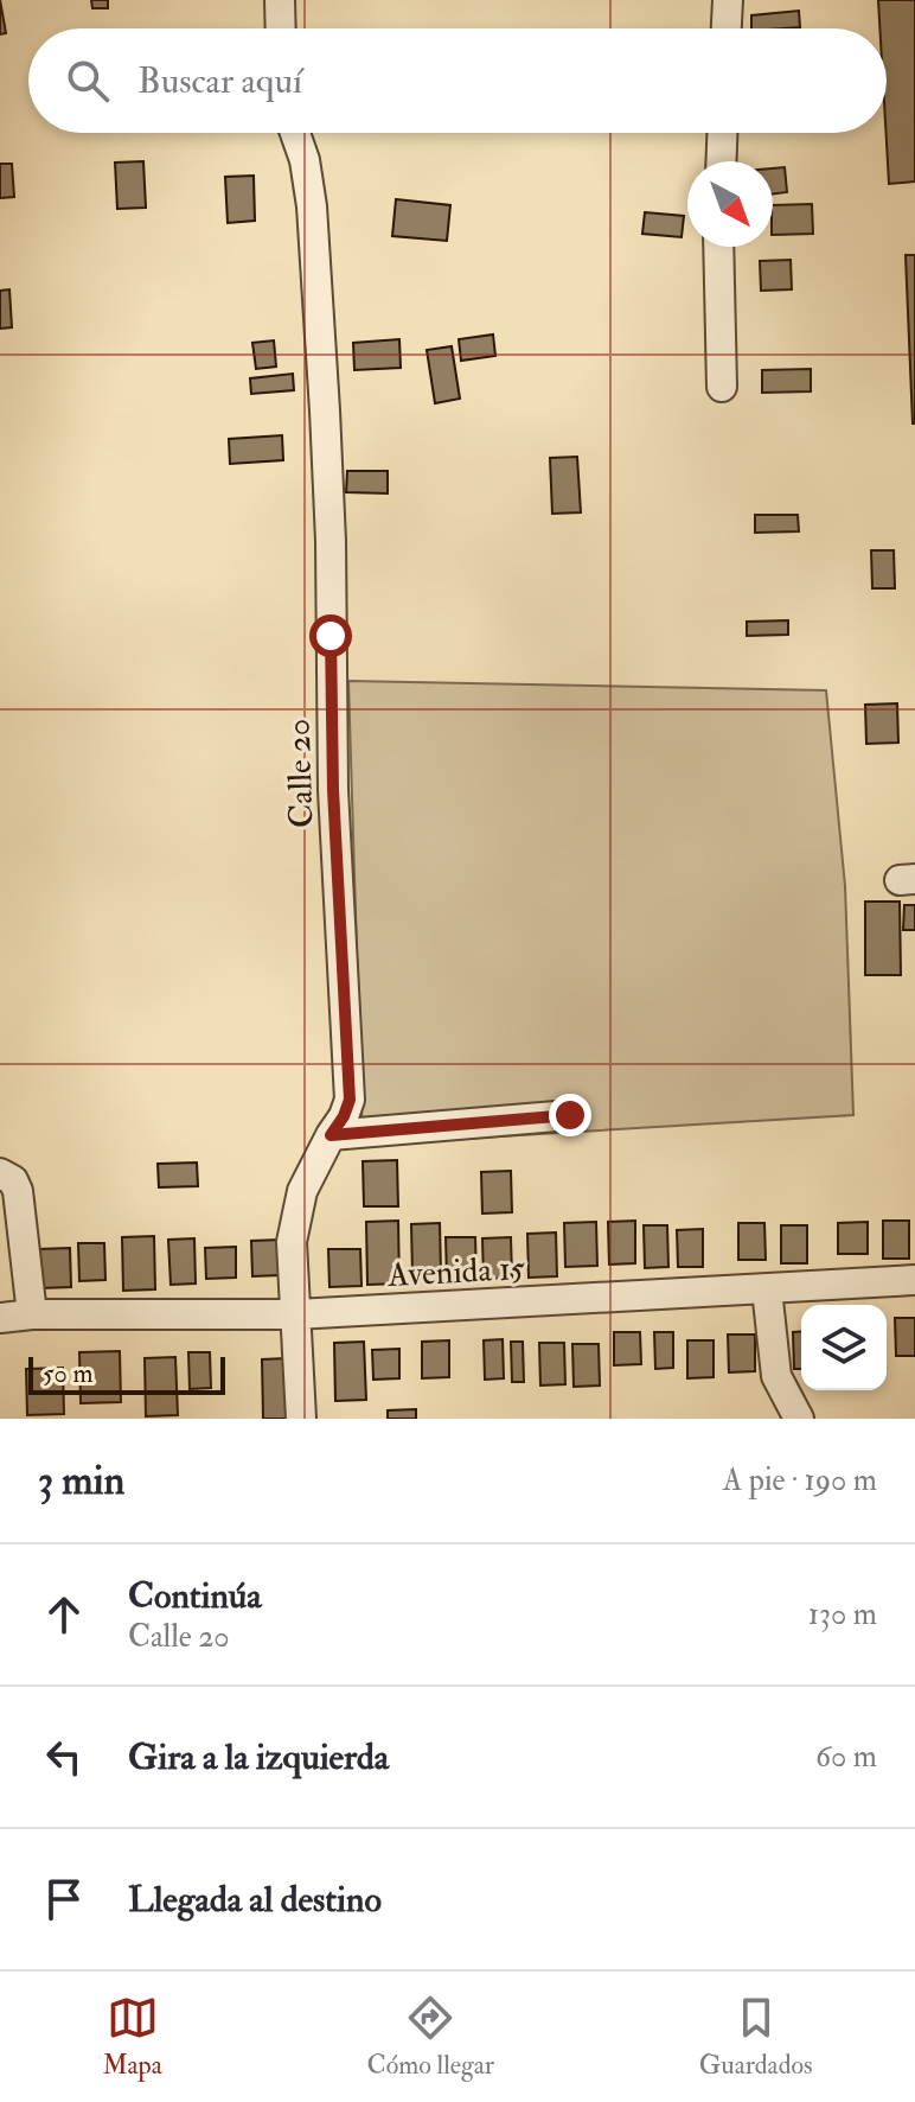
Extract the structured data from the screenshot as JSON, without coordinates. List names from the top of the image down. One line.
{"streets":{"street":["Calle 20","Avenida 15"]},"crossings":[["Calle 20","Avenida 15"]],"scale_bar":"50 m","north":"bottom right","page":{"search":"Buscar aquí","scale":"50 m","heading":["3 min","A pie · 190 m"],"list":[["Continúa","Calle 20","130 m"],["Gira a la izquierda","60 m"],"Llegada al destino"],"nav":["Mapa","Cómo llegar","Guardados"]}}
